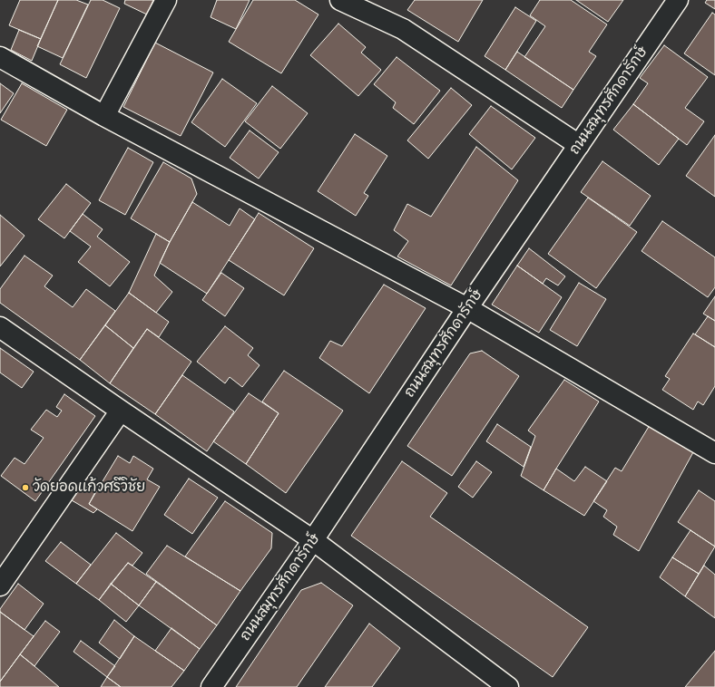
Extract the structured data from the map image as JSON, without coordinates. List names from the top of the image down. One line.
{"streets":{"street":["ถนนสมุทรศักดารักษ์"]},"places":["วัดยอดแก้วศรีวิชัย"]}
